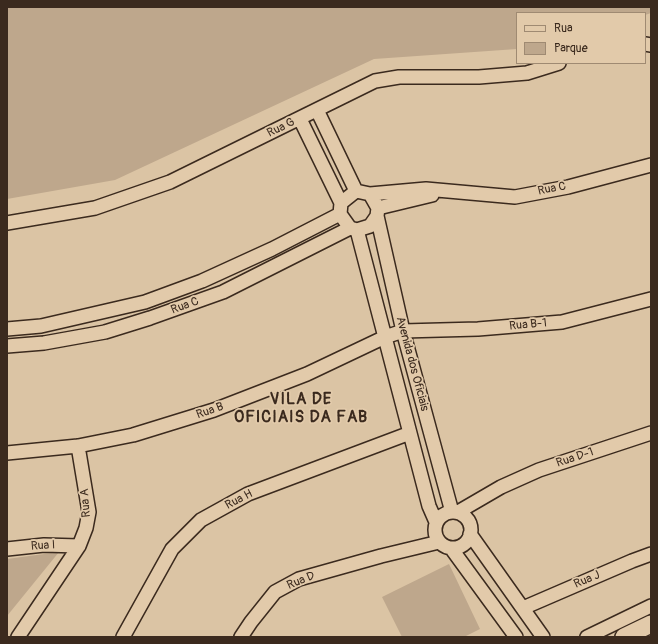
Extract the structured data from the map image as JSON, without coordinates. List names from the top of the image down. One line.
{"streets":{"street":["Rua G","Rua C","Rua B-1","Avenida dos Oficiais","Rua B","Rua D-1","Rua H","Rua A","Rua I","Rua J","Rua D"]},"crossings":[["Rua C","Avenida dos Oficiais"],["Rua B-1","Avenida dos Oficiais"],["Rua B-1","Rua B"],["Avenida dos Oficiais","Rua B"],["Avenida dos Oficiais","Rua D-1"],["Avenida dos Oficiais","Rua H"],["Avenida dos Oficiais","Rua D"],["Rua B","Rua A"],["Rua D-1","Rua D"],["Rua A","Rua I"]],"districts":["VILA DE OFICIAIS DA FAB"],"legend":["Rua","Parque"]}
